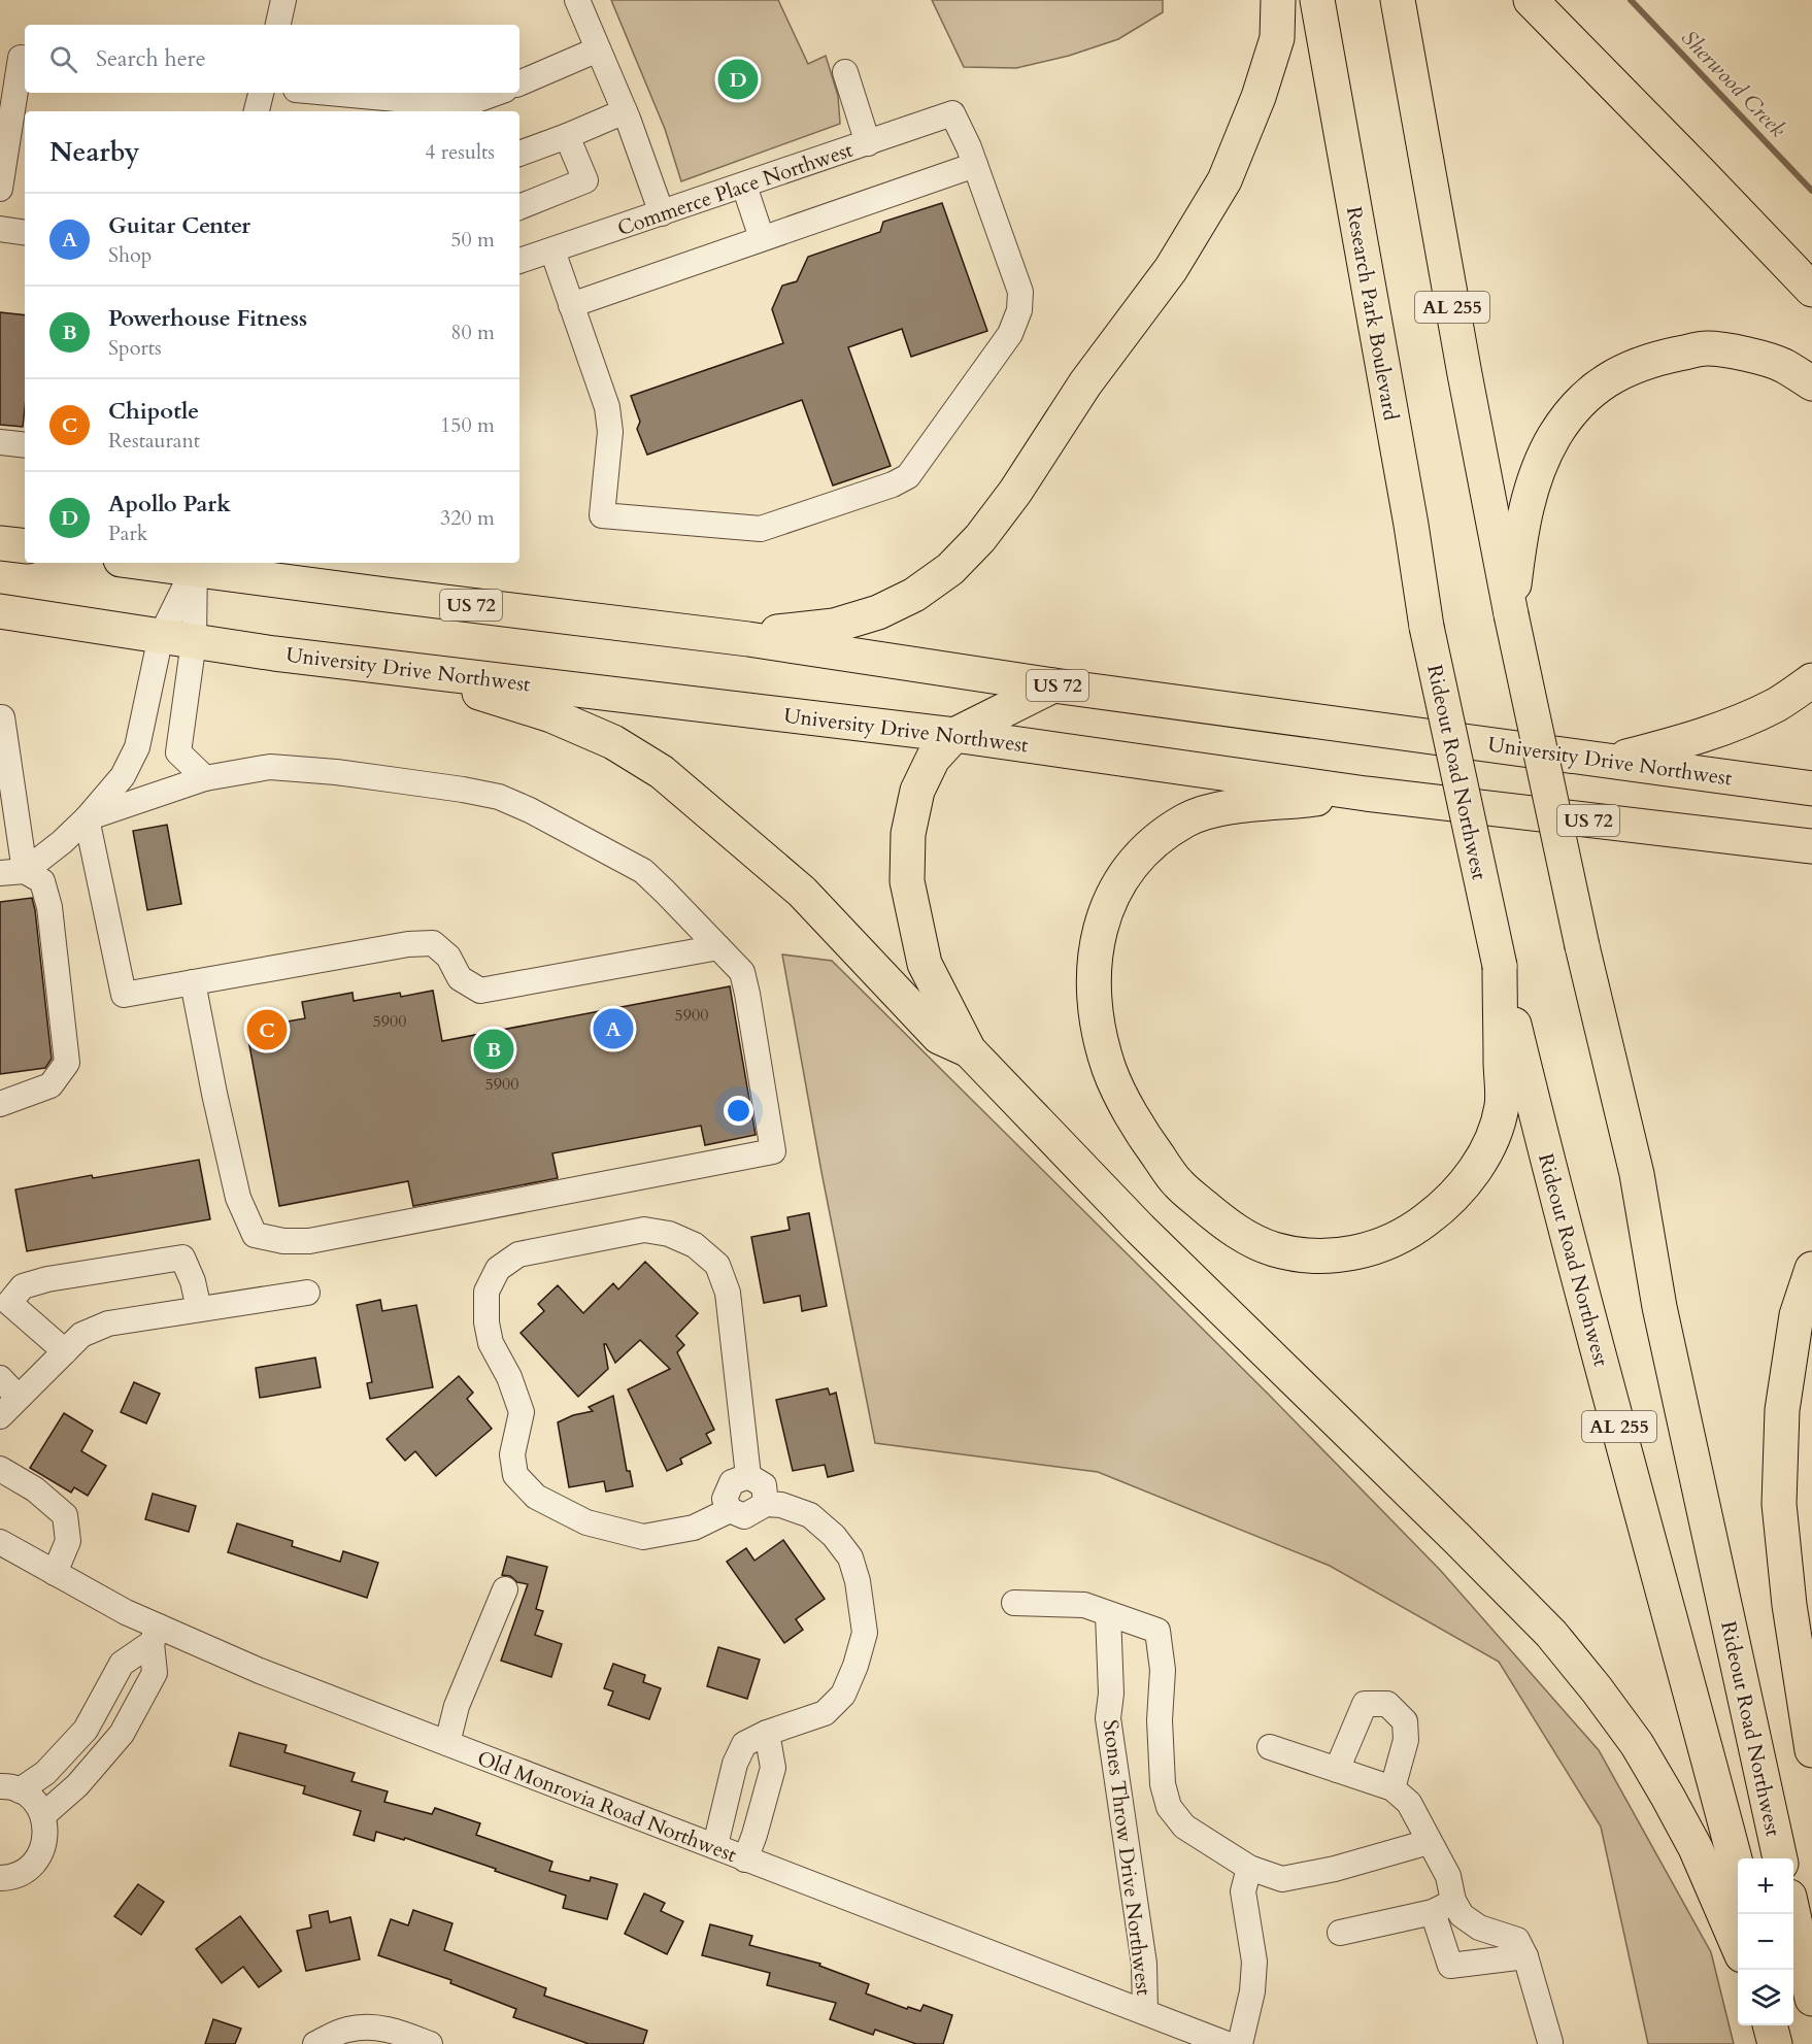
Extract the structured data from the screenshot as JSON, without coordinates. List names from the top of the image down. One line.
{"streets":{"highway":["AL 255","Research Park Boulevard","US 72","University Drive Northwest","Rideout Road Northwest"],"street":["Commerce Place Northwest","Old Monrovia Road Northwest","Stones Throw Drive Northwest"]},"crossings":[["AL 255","Rideout Road Northwest"],["Research Park Boulevard","Rideout Road Northwest"],["Old Monrovia Road Northwest","Stones Throw Drive Northwest"]],"water":["Sherwood Creek"],"house_numbers":["5900","5900","5900"],"page":{"search":"Search here","pins":["D","A","C","B"],"heading":["Nearby","4 results"],"list":[{"mark":"A","name":"Guitar Center","note":"Shop","value":"50 m"},{"mark":"B","name":"Powerhouse Fitness","note":"Sports","value":"80 m"},{"mark":"C","name":"Chipotle","note":"Restaurant","value":"150 m"},{"mark":"D","name":"Apollo Park","note":"Park","value":"320 m"}],"map_buttons":["+","−"]}}
